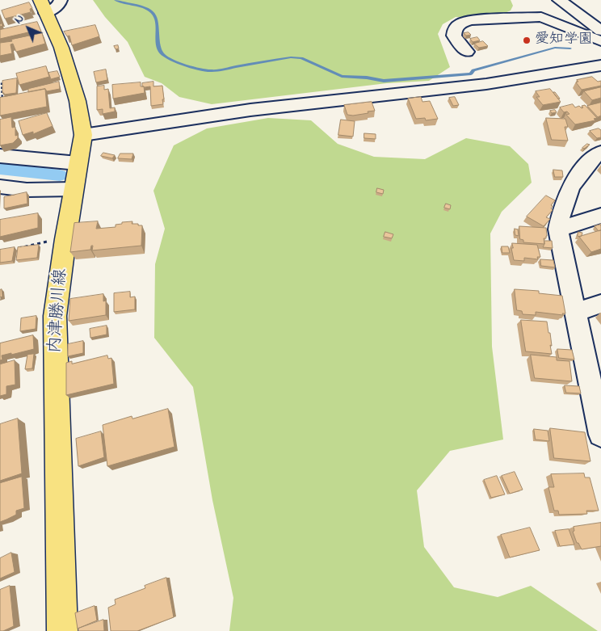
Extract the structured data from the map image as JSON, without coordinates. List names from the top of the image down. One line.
{"streets":{"main road":["内津勝川線"]},"places":["愛知学園"],"north":"top left"}
